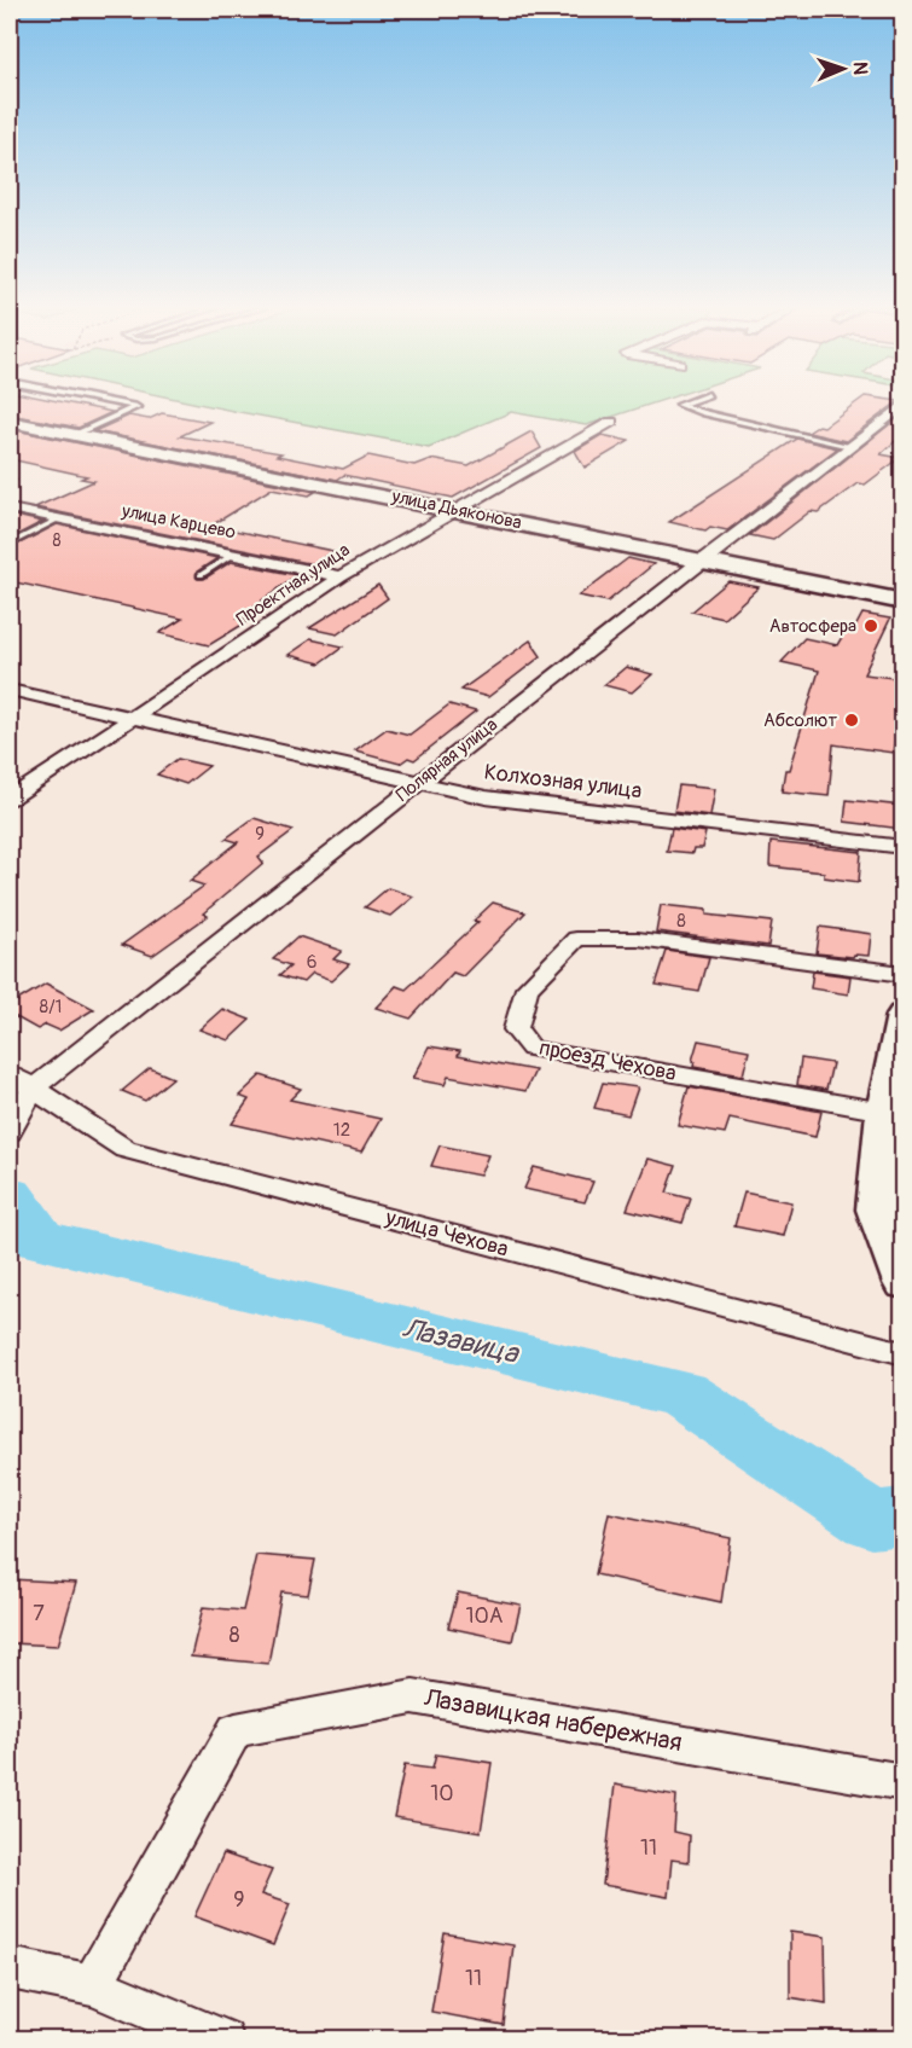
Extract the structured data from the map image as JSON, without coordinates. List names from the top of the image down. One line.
{"streets":{"main road":["улица Дьяконова"],"street":["улица Карцево","Проектная улица","Полярная улица","Колхозная улица","проезд Чехова","улица Чехова","Лазавицкая набережная"]},"crossings":[["улица Дьяконова","Проектная улица"],["улица Дьяконова","Полярная улица"],["улица Карцево","Проектная улица"],["Проектная улица","Колхозная улица"],["Полярная улица","Колхозная улица"],["Полярная улица","улица Чехова"]],"water":["Лазавица"],"places":["Автосфера","Абсолют"],"house_numbers":["8","9","8","6","8/1","12","7","10А","8","10","11","9","11"],"north":"right"}
